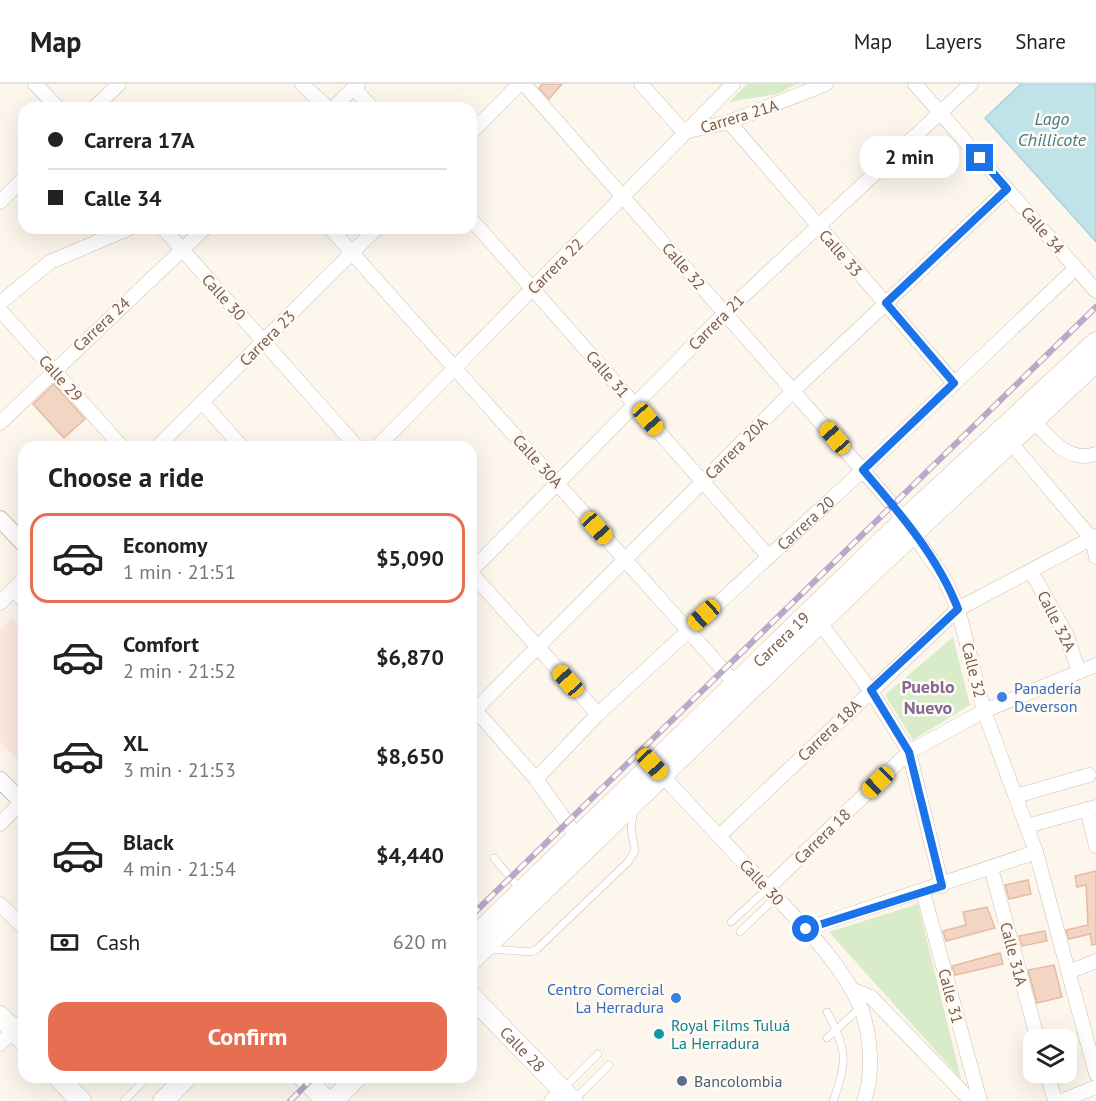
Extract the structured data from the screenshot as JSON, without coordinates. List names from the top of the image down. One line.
{"streets":{"main road":["Carrera 19","Calle 28"],"street":["Carrera 21A","Calle 34","Calle 33","Carrera 22","Calle 32","Calle 30","Carrera 21","Carrera 24","Carrera 23","Calle 31","Calle 29","Carrera 20A","Calle 30A","Carrera 20","Calle 32A","Carrera 18A","Carrera 18","Calle 31A"]},"crossings":[["Carrera 21A","Calle 33"],["Carrera 21A","Carrera 22"],["Calle 34","Carrera 21"],["Calle 34","Carrera 20A"],["Calle 34","Carrera 20"],["Calle 33","Carrera 21"],["Calle 33","Carrera 20A"],["Calle 33","Carrera 20"],["Carrera 22","Calle 32"],["Carrera 22","Calle 31"],["Carrera 22","Calle 30A"],["Calle 32","Carrera 21"],["Calle 32","Carrera 20A"],["Calle 32","Carrera 20"],["Calle 32","Carrera 19"],["Calle 32","Carrera 18A"],["Calle 32","Carrera 18"],["Calle 30","Carrera 24"],["Calle 30","Carrera 23"],["Calle 30","Carrera 19"],["Calle 30","Carrera 18A"],["Calle 30","Carrera 18"],["Carrera 21","Calle 31"],["Carrera 21","Calle 30A"],["Carrera 24","Calle 29"],["Carrera 23","Calle 30A"],["Calle 31","Carrera 20A"],["Calle 31","Carrera 20"],["Carrera 20A","Calle 30A"],["Calle 30A","Carrera 20"],["Calle 30A","Carrera 19"],["Calle 32A","Carrera 18A"],["Calle 32A","Carrera 18"]],"districts":["Pueblo Nuevo"],"water":["Lago Chillicote"],"places":["Panadería Deverson","Centro Comercial La Herradura","Royal Films Tuluá La Herradura","Bancolombia"],"page":{"header":"Map","nav":["Map","Layers","Share"],"banner":["Carrera 17A","Calle 34"],"bubble":"2 min","heading":"Choose a ride","list":[{"name":"Economy","note":"1 min · 21:51","value":"$5,090"},{"name":"Comfort","note":"2 min · 21:52","value":"$6,870"},{"name":"XL","note":"3 min · 21:53","value":"$8,650"},{"name":"Black","note":"4 min · 21:54","value":"$4,440"}],"pay":["Cash","620 m"],"buttons":"Confirm"}}
